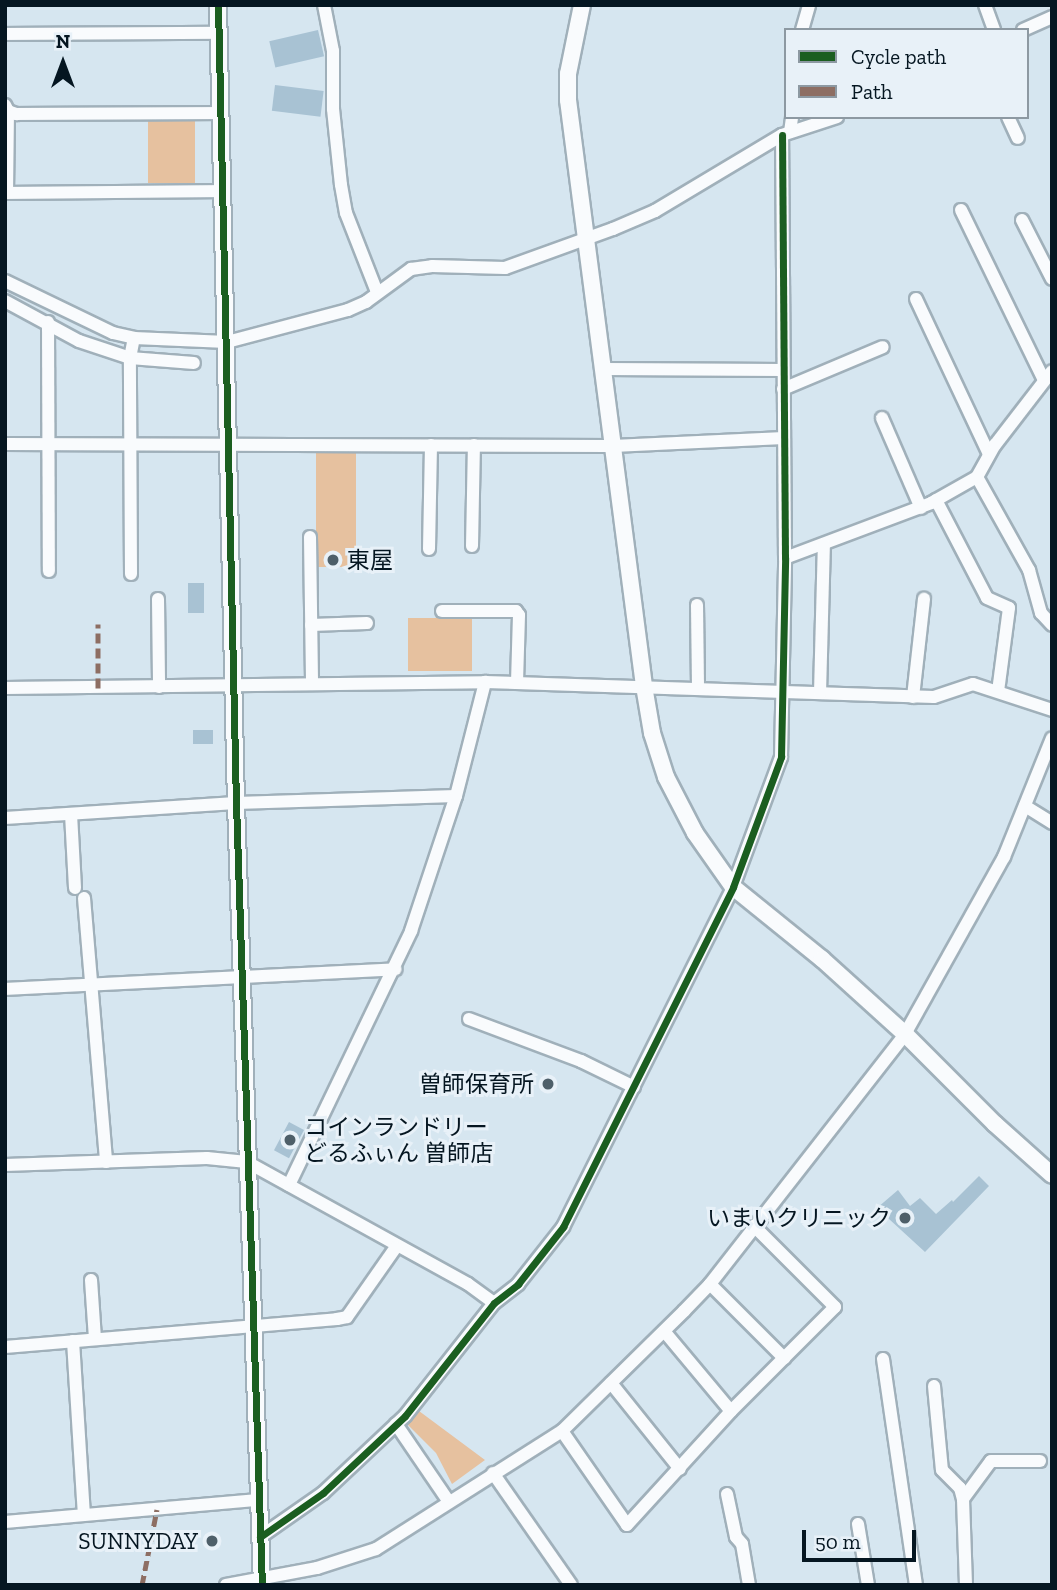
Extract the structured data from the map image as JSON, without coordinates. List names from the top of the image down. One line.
{"places":["東屋","曽師保育所","コインランドリー どるふぃん 曽師店","いまいクリニック","SUNNYDAY"],"legend":["Cycle path","Path"],"scale_bar":"50 m","north":"top"}
